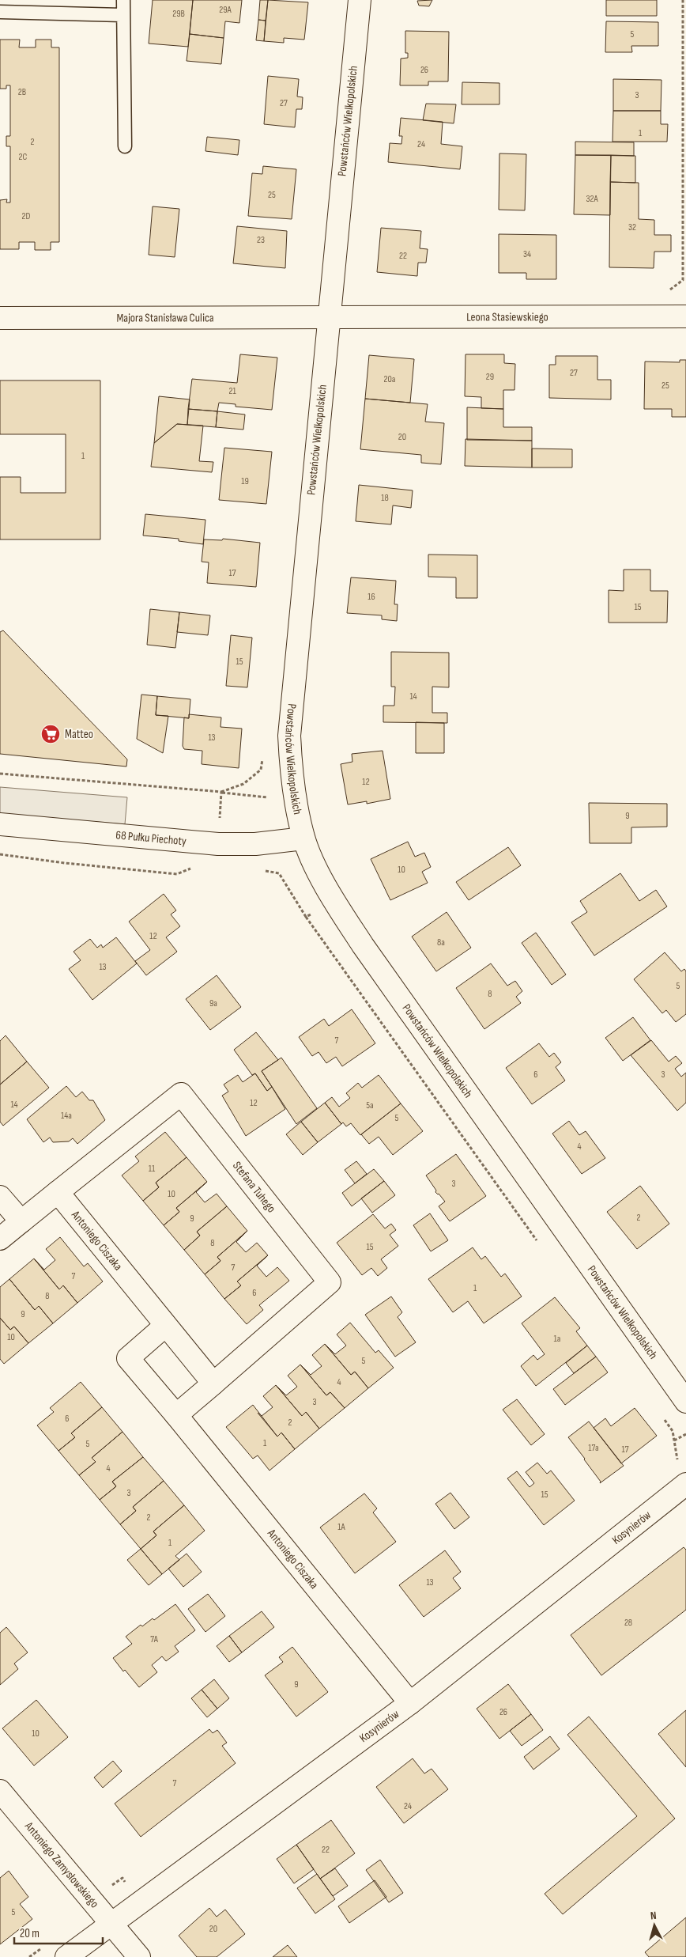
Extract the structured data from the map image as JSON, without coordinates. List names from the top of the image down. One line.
{"streets":{"street":["Powstańców Wielkopolskich","Leona Stasiewskiego","Majora Stanisława Culica","68 Pułku Piechoty","Stefana Tuhego","Antoniego Ciszaka","Kosynierów","Antoniego Zamysłowskiego"]},"crossings":[["Powstańców Wielkopolskich","Leona Stasiewskiego"],["Powstańców Wielkopolskich","Majora Stanisława Culica"],["Powstańców Wielkopolskich","68 Pułku Piechoty"],["Leona Stasiewskiego","Majora Stanisława Culica"],["Stefana Tuhego","Antoniego Ciszaka"],["Antoniego Ciszaka","Kosynierów"],["Kosynierów","Antoniego Zamysłowskiego"]],"places":{"supermarket":["Matteo"]},"house_numbers":["29A","29B","5","26","2B","3","27","1","2","24","2C","25","32A","2D","32","23","34","22","27","29","20a","25","21","20","1","19","18","17","16","15","15","14","13","12","9","10","12","8a","13","5","8","9a","7","6","3","12","14","5a","14a","5","4","11","3","10","2","9","8","15","7","7","1","6","8","9","10","1a","5","4","3","6","2","1","5","17a","17","4","3","15","2","1A","1","13","28","7A","9","26","10","7","24","22","5","20"],"scale_bar":"20 m","north":"top"}
